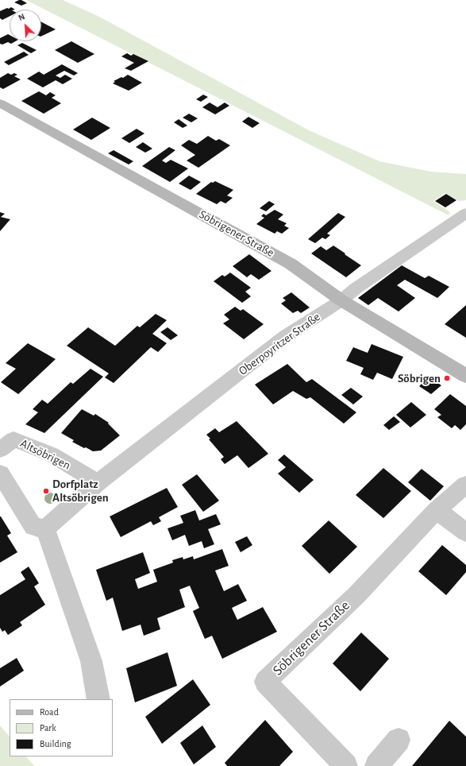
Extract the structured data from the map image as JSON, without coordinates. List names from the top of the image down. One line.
{"streets":{"street":["Söbrigener Straße","Oberpoyritzer Straße","Altsöbrigen"]},"crossings":[["Söbrigener Straße","Oberpoyritzer Straße"],["Oberpoyritzer Straße","Altsöbrigen"]],"places":["Söbrigen","Dorfplatz Altsöbrigen"],"legend":["Road","Park","Building"],"north":"top left"}
